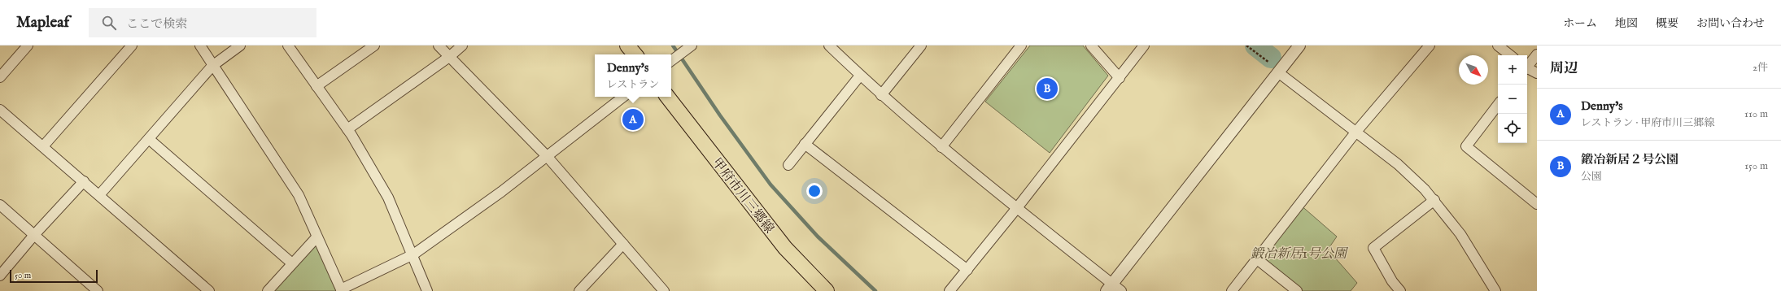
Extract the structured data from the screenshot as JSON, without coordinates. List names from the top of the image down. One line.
{"streets":{"main road":["甲府市川三郷線"]},"parks":["鍛冶新居1号公園"],"scale_bar":"50 m","north":"bottom right","page":{"header":"Mapleaf","search":"ここで検索","nav":["ホーム","地図","概要","お問い合わせ"],"heading":["周辺","2件"],"popup":["Denny's","レストラン"],"map_buttons":["+","−"],"pins":["B","A"],"list":[{"mark":"A","name":"Denny's","note":"レストラン · 甲府市川三郷線","value":"110 m"},{"mark":"B","name":"鍛冶新居２号公園","note":"公園","value":"150 m"}],"scale":"50 m"}}
